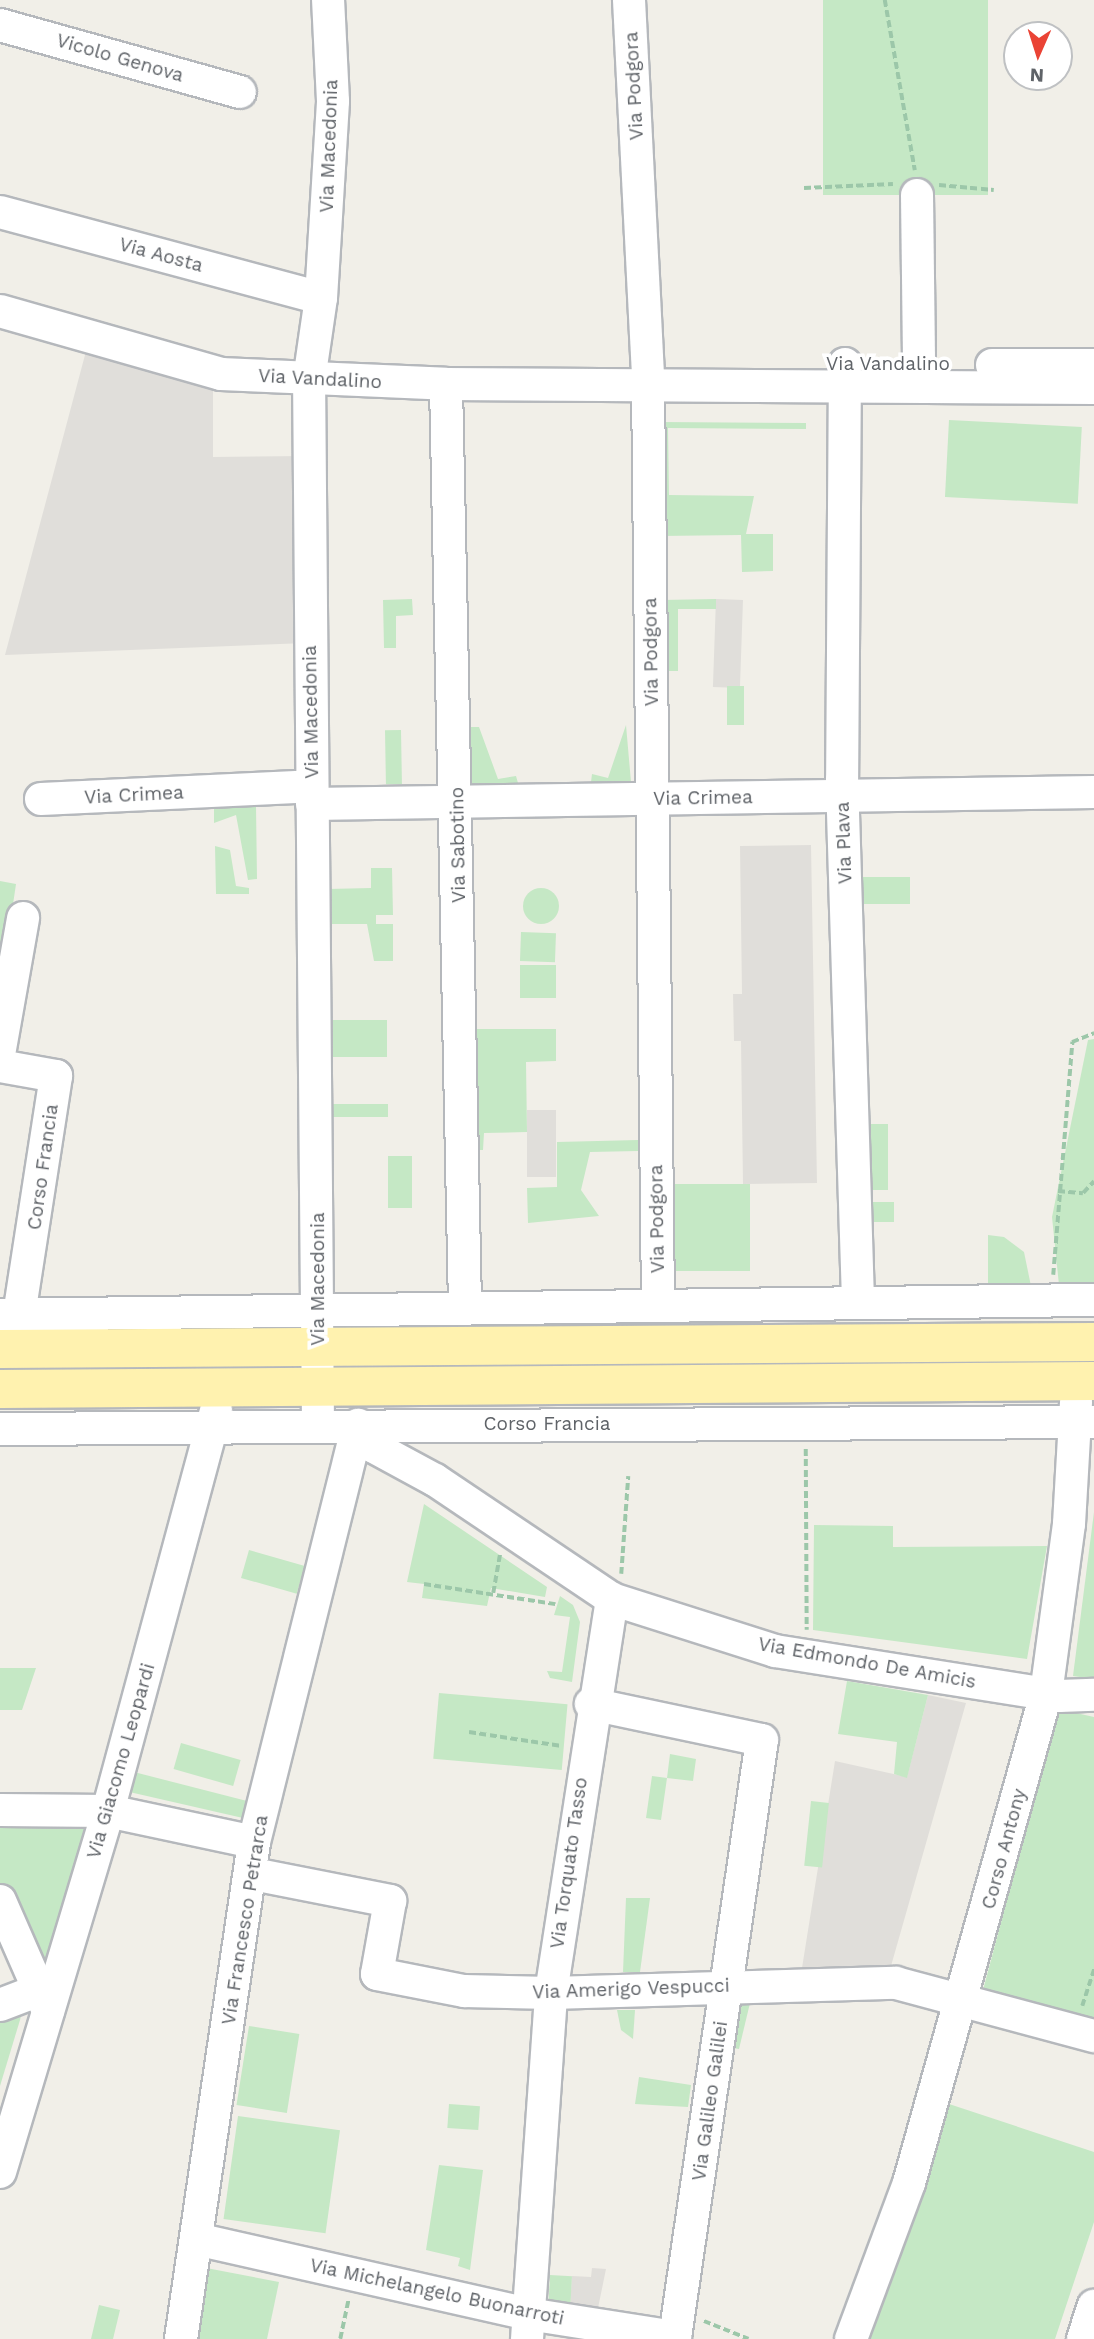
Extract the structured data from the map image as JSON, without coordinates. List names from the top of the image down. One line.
{"streets":{"main road":["Corso Francia"],"street":["Vicolo Genova","Via Podgora","Via Macedonia","Via Aosta","Via Vandalino","Via Crimea","Via Plava","Via Sabotino","Via Edmondo De Amicis","Via Giacomo Leopardi","Corso Antony","Via Torquato Tasso","Via Francesco Petrarca","Via Amerigo Vespucci","Via Galileo Galilei","Via Michelangelo Buonarroti"]},"crossings":[["Via Podgora","Via Vandalino"],["Via Podgora","Via Crimea"],["Via Podgora","Corso Francia"],["Via Macedonia","Via Aosta"],["Via Macedonia","Via Vandalino"],["Via Macedonia","Via Crimea"],["Via Macedonia","Corso Francia"],["Via Vandalino","Via Plava"],["Via Vandalino","Via Sabotino"],["Via Crimea","Via Plava"],["Via Crimea","Via Sabotino"],["Via Plava","Corso Francia"],["Via Sabotino","Corso Francia"],["Corso Francia","Via Edmondo De Amicis"],["Corso Francia","Via Giacomo Leopardi"],["Corso Francia","Corso Antony"],["Corso Francia","Via Francesco Petrarca"],["Via Edmondo De Amicis","Corso Antony"],["Via Edmondo De Amicis","Via Torquato Tasso"],["Via Edmondo De Amicis","Via Francesco Petrarca"],["Corso Antony","Via Amerigo Vespucci"],["Via Torquato Tasso","Via Amerigo Vespucci"],["Via Torquato Tasso","Via Galileo Galilei"],["Via Torquato Tasso","Via Michelangelo Buonarroti"],["Via Francesco Petrarca","Via Amerigo Vespucci"],["Via Francesco Petrarca","Via Michelangelo Buonarroti"],["Via Amerigo Vespucci","Via Galileo Galilei"],["Via Galileo Galilei","Via Michelangelo Buonarroti"]],"north":"bottom"}
